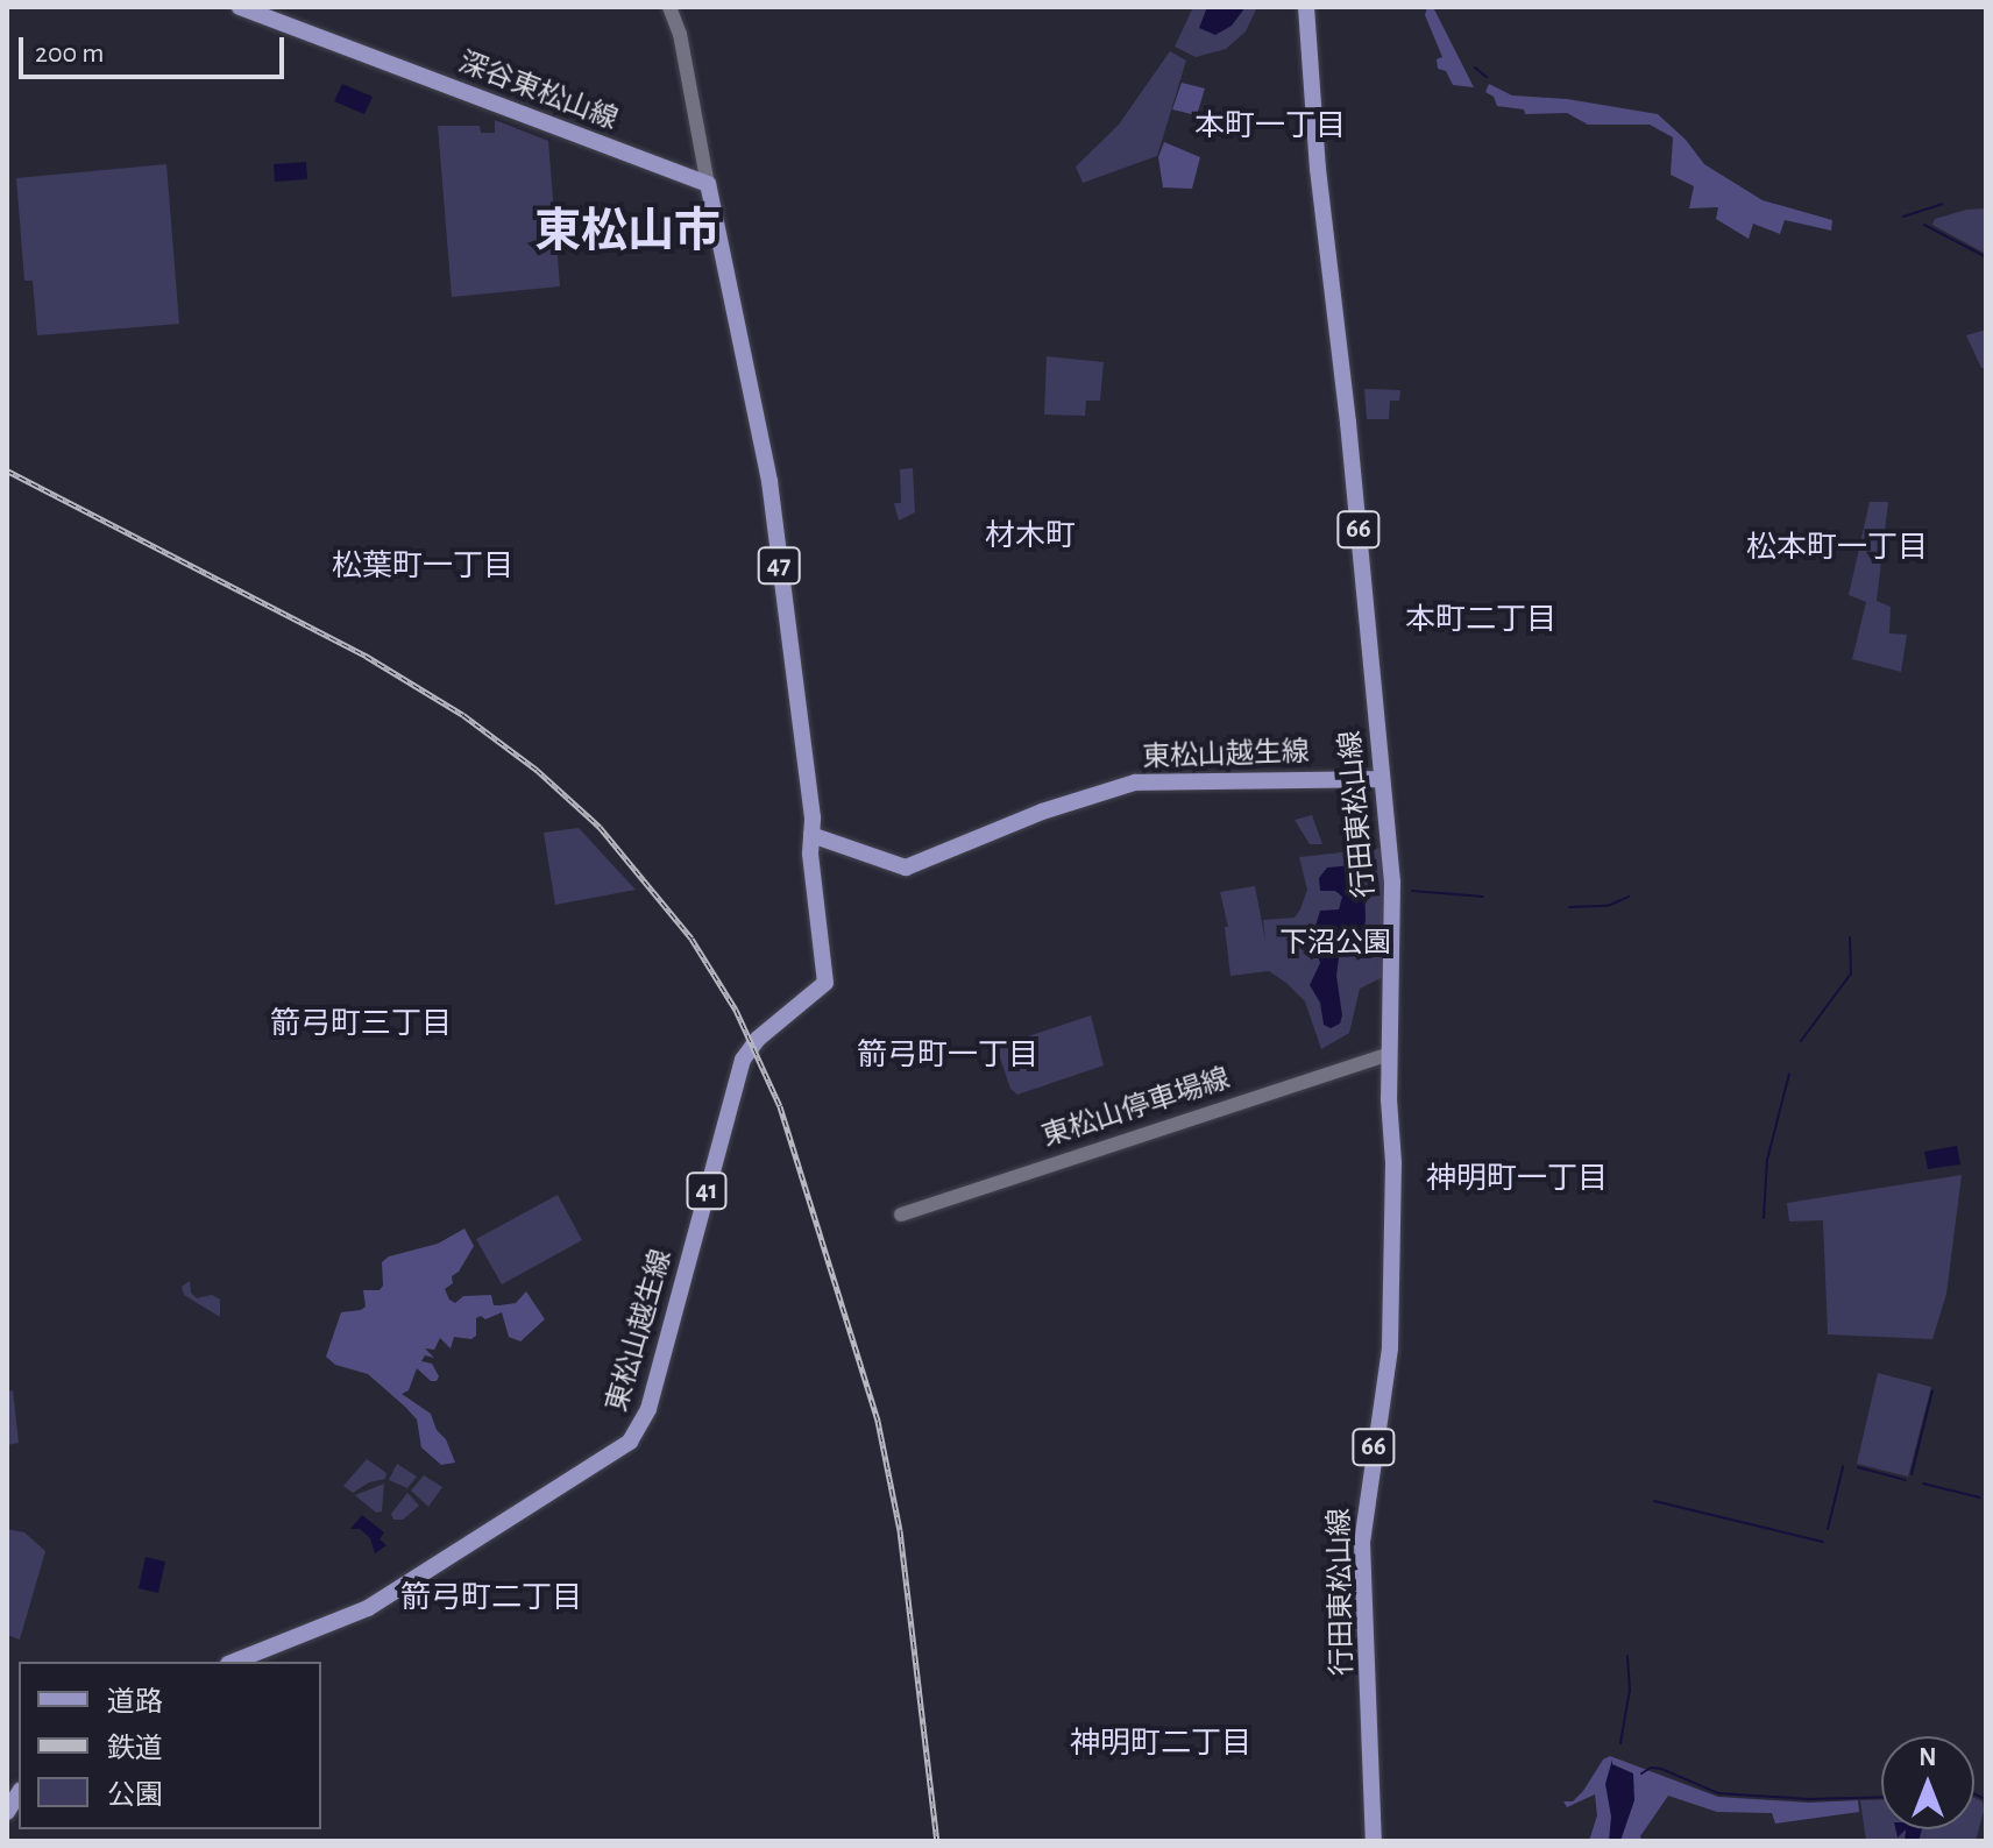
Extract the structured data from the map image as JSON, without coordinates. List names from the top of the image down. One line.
{"streets":{"main road":["深谷東松山線","66","47","東松山越生線","行田東松山線","東松山停車場線","41"]},"crossings":[["深谷東松山線","47"],["47","東松山越生線"],["東松山越生線","行田東松山線"],["行田東松山線","東松山停車場線"]],"districts":["本町一丁目","東松山市","材木町","松本町一丁目","松葉町一丁目","本町二丁目","箭弓町三丁目","箭弓町一丁目","神明町一丁目","箭弓町二丁目","神明町二丁目"],"parks":["下沼公園"],"legend":["道路","鉄道","公園"],"scale_bar":"200 m","north":"top"}
